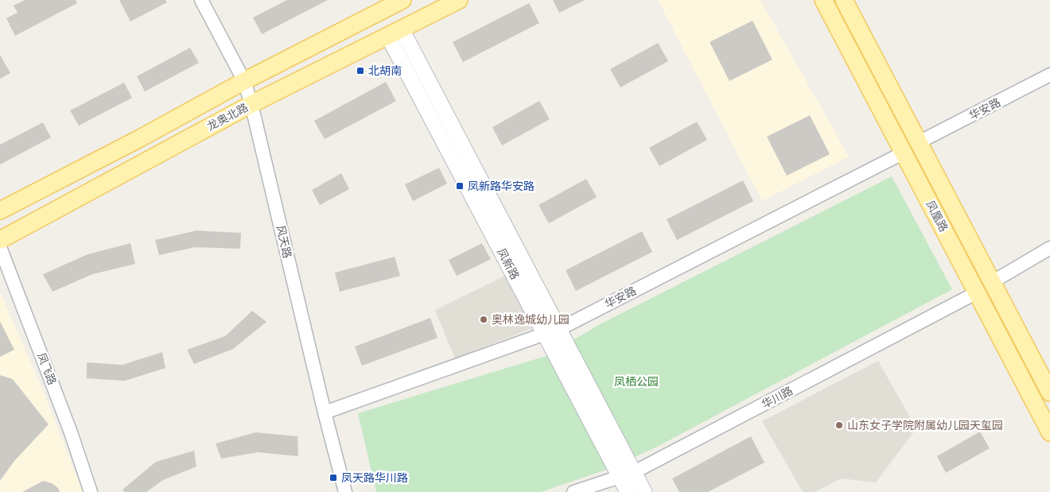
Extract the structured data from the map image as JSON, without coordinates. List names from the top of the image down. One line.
{"streets":{"main road":["龙奥北路","凤凰路","凤新路"],"street":["华安路","风天路","凤飞路","华川路"]},"crossings":[["华安路","凤凰路"],["华安路","风天路"],["华安路","凤新路"],["龙奥北路","风天路"],["龙奥北路","凤新路"],["凤凰路","华川路"],["凤新路","华川路"]],"parks":["凤栖公园"],"places":{"transit":["北胡南","凤新路华安路","凤天路华川路"],"other":["奥林逸城幼儿园","山东女子学院附属幼儿园天玺园"]}}
